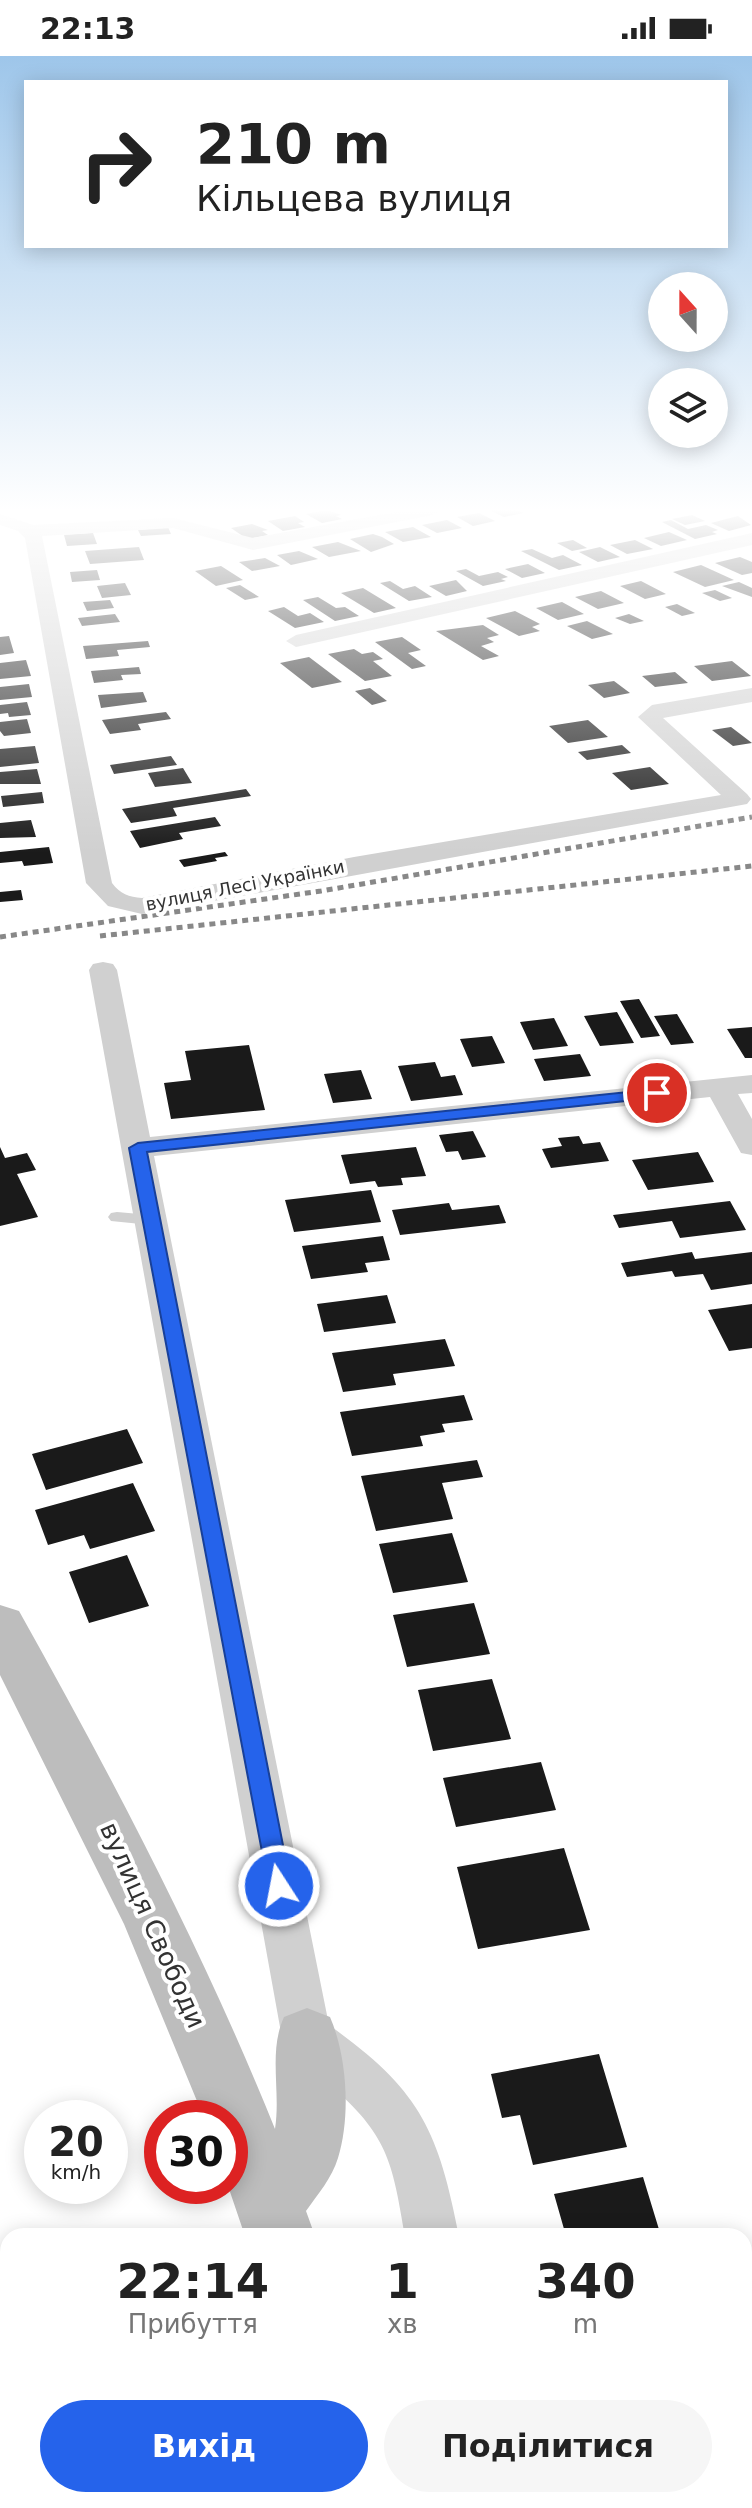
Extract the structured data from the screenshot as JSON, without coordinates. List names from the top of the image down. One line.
{"streets":{"main road":["вулиця Свободи"],"street":["вулиця Лесі Українки"]},"north":"top","page":{"status":"22:13","turn":["210 m","Кільцева вулиця"],"speed":"20 km/h","limit":"30","eta":["22:14","Прибуття","1","хв","340","m"],"buttons":["Вихід","Поділитися"]}}
